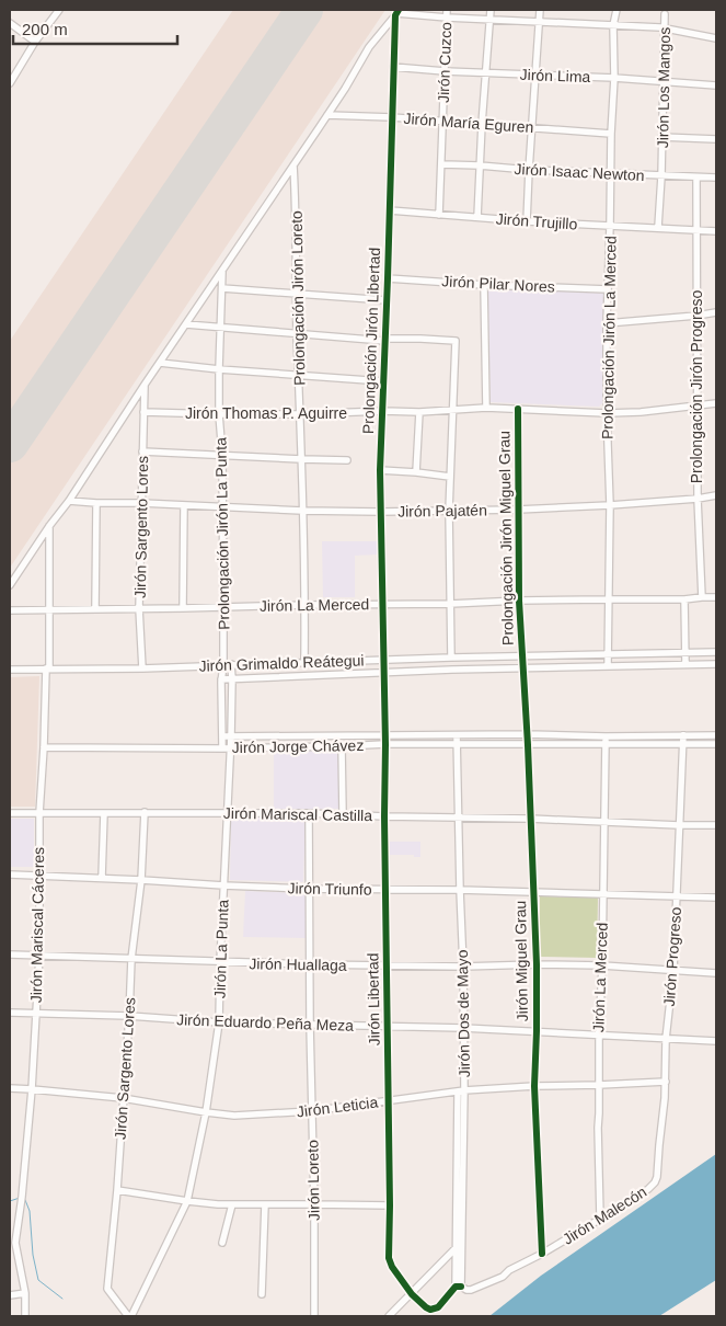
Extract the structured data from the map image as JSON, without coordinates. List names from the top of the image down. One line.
{"streets":{"street":["Jirón Cuzco","Jirón Lima","Jirón Los Mangos","Jirón María Eguren","Jirón Isaac Newton","Jirón Trujillo","Jirón Pilar Nores","Prolongación Jirón Loreto","Prolongación Jirón La Merced","Prolongación Jirón Libertad","Prolongación Jirón Progreso","Jirón Thomas P. Aguirre","Jirón Pajatén","Jirón Sargento Lores","Prolongación Jirón La Punta","Prolongación Jirón Miguel Grau","Jirón La Merced","Jirón Grimaldo Reátegui","Jirón Jorge Chávez","Jirón Mariscal Castilla","Jirón Triunfo","Jirón Mariscal Cáceres","Jirón La Punta","Jirón Progreso","Jirón Miguel Grau","Jirón Huallaga","Jirón Libertad","Jirón Dos de Mayo","Jirón Eduardo Peña Meza","Jirón Leticia","Jirón Loreto","Jirón Malecón"]},"crossings":[["Jirón Cuzco","Jirón Lima"],["Jirón Cuzco","Jirón María Eguren"],["Jirón Cuzco","Jirón Isaac Newton"],["Jirón Cuzco","Jirón Trujillo"],["Jirón Lima","Jirón Los Mangos"],["Jirón Lima","Prolongación Jirón La Merced"],["Jirón Lima","Prolongación Jirón Libertad"],["Jirón Los Mangos","Jirón Isaac Newton"],["Jirón Los Mangos","Jirón Trujillo"],["Jirón María Eguren","Prolongación Jirón La Merced"],["Jirón María Eguren","Prolongación Jirón Libertad"],["Jirón Isaac Newton","Prolongación Jirón La Merced"],["Jirón Isaac Newton","Prolongación Jirón Progreso"],["Jirón Trujillo","Prolongación Jirón La Merced"],["Jirón Trujillo","Prolongación Jirón Libertad"],["Jirón Trujillo","Prolongación Jirón Progreso"],["Jirón Pilar Nores","Prolongación Jirón La Merced"],["Jirón Pilar Nores","Prolongación Jirón Libertad"],["Prolongación Jirón Loreto","Jirón Thomas P. Aguirre"],["Prolongación Jirón Loreto","Jirón Pajatén"],["Prolongación Jirón Loreto","Jirón La Merced"],["Prolongación Jirón Loreto","Jirón Grimaldo Reátegui"],["Prolongación Jirón La Merced","Jirón Thomas P. Aguirre"],["Prolongación Jirón La Merced","Jirón Pajatén"],["Prolongación Jirón La Merced","Jirón La Merced"],["Prolongación Jirón La Merced","Jirón Grimaldo Reátegui"],["Prolongación Jirón Libertad","Jirón Thomas P. Aguirre"],["Prolongación Jirón Libertad","Jirón Pajatén"],["Prolongación Jirón Libertad","Jirón La Merced"],["Prolongación Jirón Libertad","Jirón Grimaldo Reátegui"],["Prolongación Jirón Libertad","Jirón Libertad"],["Prolongación Jirón Progreso","Jirón Thomas P. Aguirre"],["Prolongación Jirón Progreso","Jirón Pajatén"],["Prolongación Jirón Progreso","Jirón La Merced"],["Jirón Thomas P. Aguirre","Jirón Sargento Lores"],["Jirón Thomas P. Aguirre","Prolongación Jirón La Punta"],["Jirón Thomas P. Aguirre","Prolongación Jirón Miguel Grau"],["Jirón Pajatén","Jirón Sargento Lores"],["Jirón Pajatén","Prolongación Jirón La Punta"],["Jirón Pajatén","Prolongación Jirón Miguel Grau"],["Jirón Sargento Lores","Jirón La Merced"],["Jirón Sargento Lores","Jirón Grimaldo Reátegui"],["Jirón Sargento Lores","Jirón Mariscal Castilla"],["Jirón Sargento Lores","Jirón Triunfo"],["Jirón Sargento Lores","Jirón La Punta"],["Jirón Sargento Lores","Jirón Huallaga"],["Jirón Sargento Lores","Jirón Eduardo Peña Meza"],["Jirón Sargento Lores","Jirón Leticia"],["Prolongación Jirón La Punta","Jirón La Merced"],["Prolongación Jirón La Punta","Jirón Grimaldo Reátegui"],["Prolongación Jirón La Punta","Jirón La Punta"],["Prolongación Jirón Miguel Grau","Jirón La Merced"],["Prolongación Jirón Miguel Grau","Jirón Grimaldo Reátegui"],["Prolongación Jirón Miguel Grau","Jirón Miguel Grau"],["Jirón La Merced","Jirón Jorge Chávez"],["Jirón La Merced","Jirón Mariscal Castilla"],["Jirón La Merced","Jirón Triunfo"],["Jirón La Merced","Jirón Mariscal Cáceres"],["Jirón La Merced","Jirón Huallaga"],["Jirón La Merced","Jirón Eduardo Peña Meza"],["Jirón La Merced","Jirón Leticia"],["Jirón La Merced","Jirón Malecón"],["Jirón Grimaldo Reátegui","Jirón Mariscal Cáceres"],["Jirón Grimaldo Reátegui","Jirón La Punta"],["Jirón Grimaldo Reátegui","Jirón Miguel Grau"],["Jirón Grimaldo Reátegui","Jirón Libertad"],["Jirón Jorge Chávez","Jirón Mariscal Cáceres"],["Jirón Jorge Chávez","Jirón La Punta"],["Jirón Jorge Chávez","Jirón Progreso"],["Jirón Jorge Chávez","Jirón Miguel Grau"],["Jirón Jorge Chávez","Jirón Libertad"],["Jirón Jorge Chávez","Jirón Dos de Mayo"],["Jirón Mariscal Castilla","Jirón Mariscal Cáceres"],["Jirón Mariscal Castilla","Jirón La Punta"],["Jirón Mariscal Castilla","Jirón Progreso"],["Jirón Mariscal Castilla","Jirón Miguel Grau"],["Jirón Mariscal Castilla","Jirón Libertad"],["Jirón Mariscal Castilla","Jirón Dos de Mayo"],["Jirón Mariscal Castilla","Jirón Loreto"],["Jirón Triunfo","Jirón Mariscal Cáceres"],["Jirón Triunfo","Jirón La Punta"],["Jirón Triunfo","Jirón Progreso"],["Jirón Triunfo","Jirón Miguel Grau"],["Jirón Triunfo","Jirón Libertad"],["Jirón Triunfo","Jirón Dos de Mayo"],["Jirón Triunfo","Jirón Loreto"],["Jirón Mariscal Cáceres","Jirón Huallaga"],["Jirón Mariscal Cáceres","Jirón Eduardo Peña Meza"],["Jirón Mariscal Cáceres","Jirón Leticia"],["Jirón La Punta","Jirón Huallaga"],["Jirón La Punta","Jirón Eduardo Peña Meza"],["Jirón La Punta","Jirón Leticia"],["Jirón Progreso","Jirón Huallaga"],["Jirón Progreso","Jirón Eduardo Peña Meza"],["Jirón Progreso","Jirón Leticia"],["Jirón Progreso","Jirón Malecón"],["Jirón Miguel Grau","Jirón Huallaga"],["Jirón Miguel Grau","Jirón Eduardo Peña Meza"],["Jirón Miguel Grau","Jirón Leticia"],["Jirón Miguel Grau","Jirón Malecón"],["Jirón Huallaga","Jirón Libertad"],["Jirón Huallaga","Jirón Dos de Mayo"],["Jirón Huallaga","Jirón Loreto"],["Jirón Libertad","Jirón Dos de Mayo"],["Jirón Libertad","Jirón Eduardo Peña Meza"],["Jirón Libertad","Jirón Leticia"],["Jirón Libertad","Jirón Malecón"],["Jirón Dos de Mayo","Jirón Eduardo Peña Meza"],["Jirón Dos de Mayo","Jirón Leticia"],["Jirón Dos de Mayo","Jirón Malecón"],["Jirón Eduardo Peña Meza","Jirón Loreto"],["Jirón Leticia","Jirón Loreto"]],"scale_bar":"200 m"}
